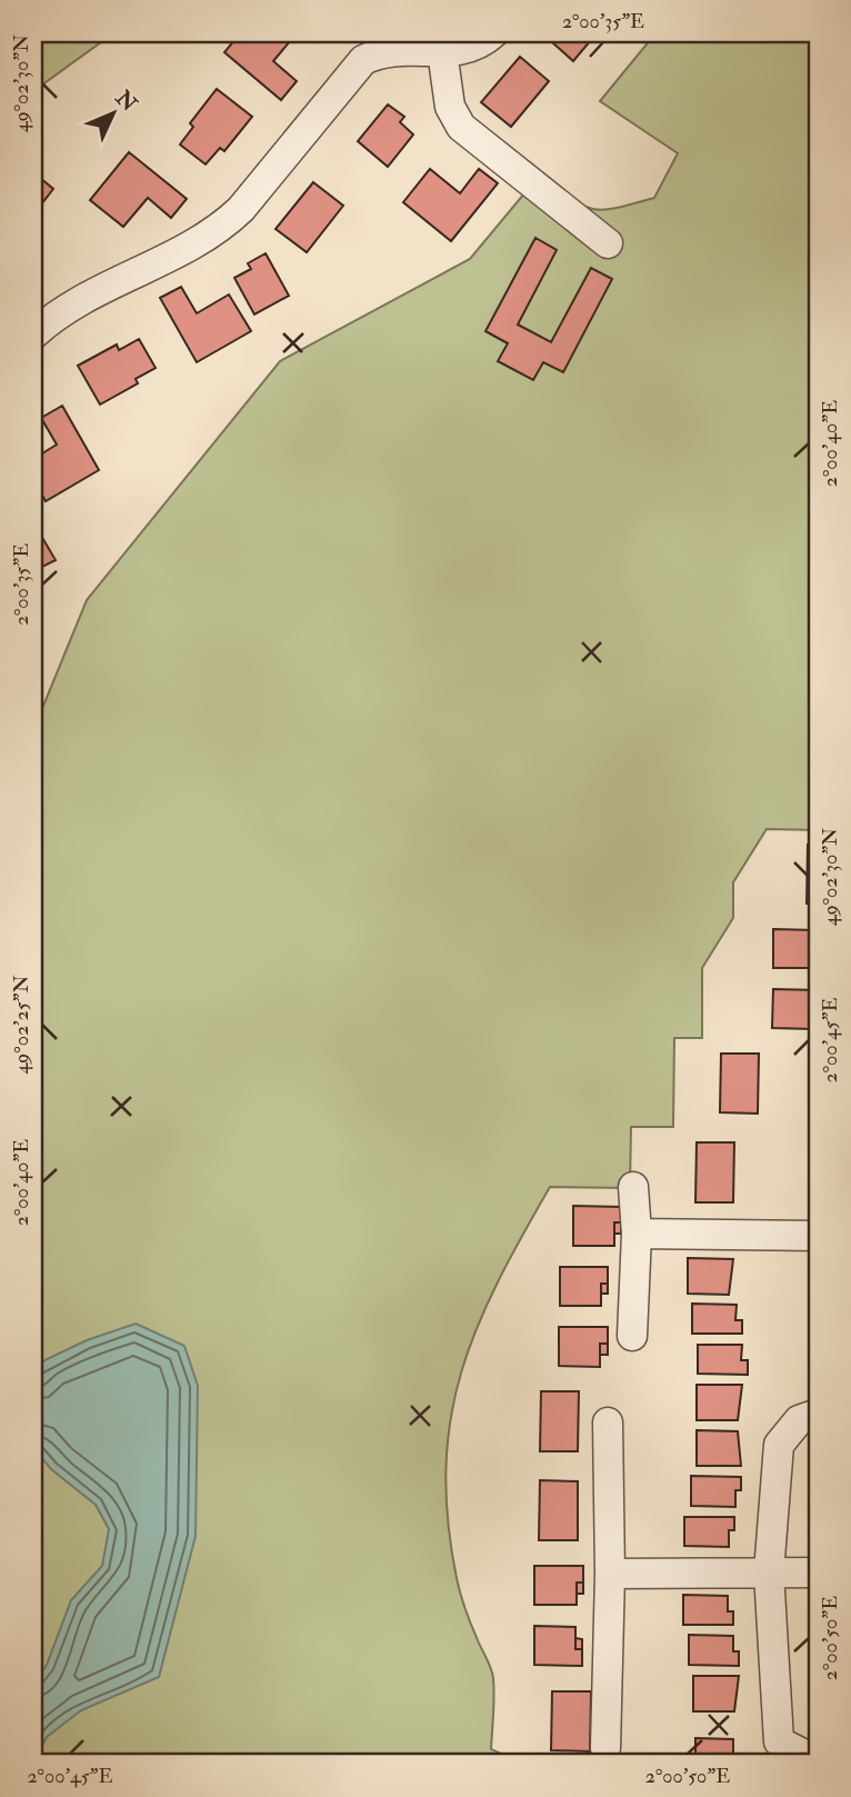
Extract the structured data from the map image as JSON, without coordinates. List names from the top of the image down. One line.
{"north":"top right","coordinates":["2°00'35\"E","49°02'30\"N","2°00'40\"E","49°02'25\"N","2°00'45\"E","2°00'50\"E"]}
